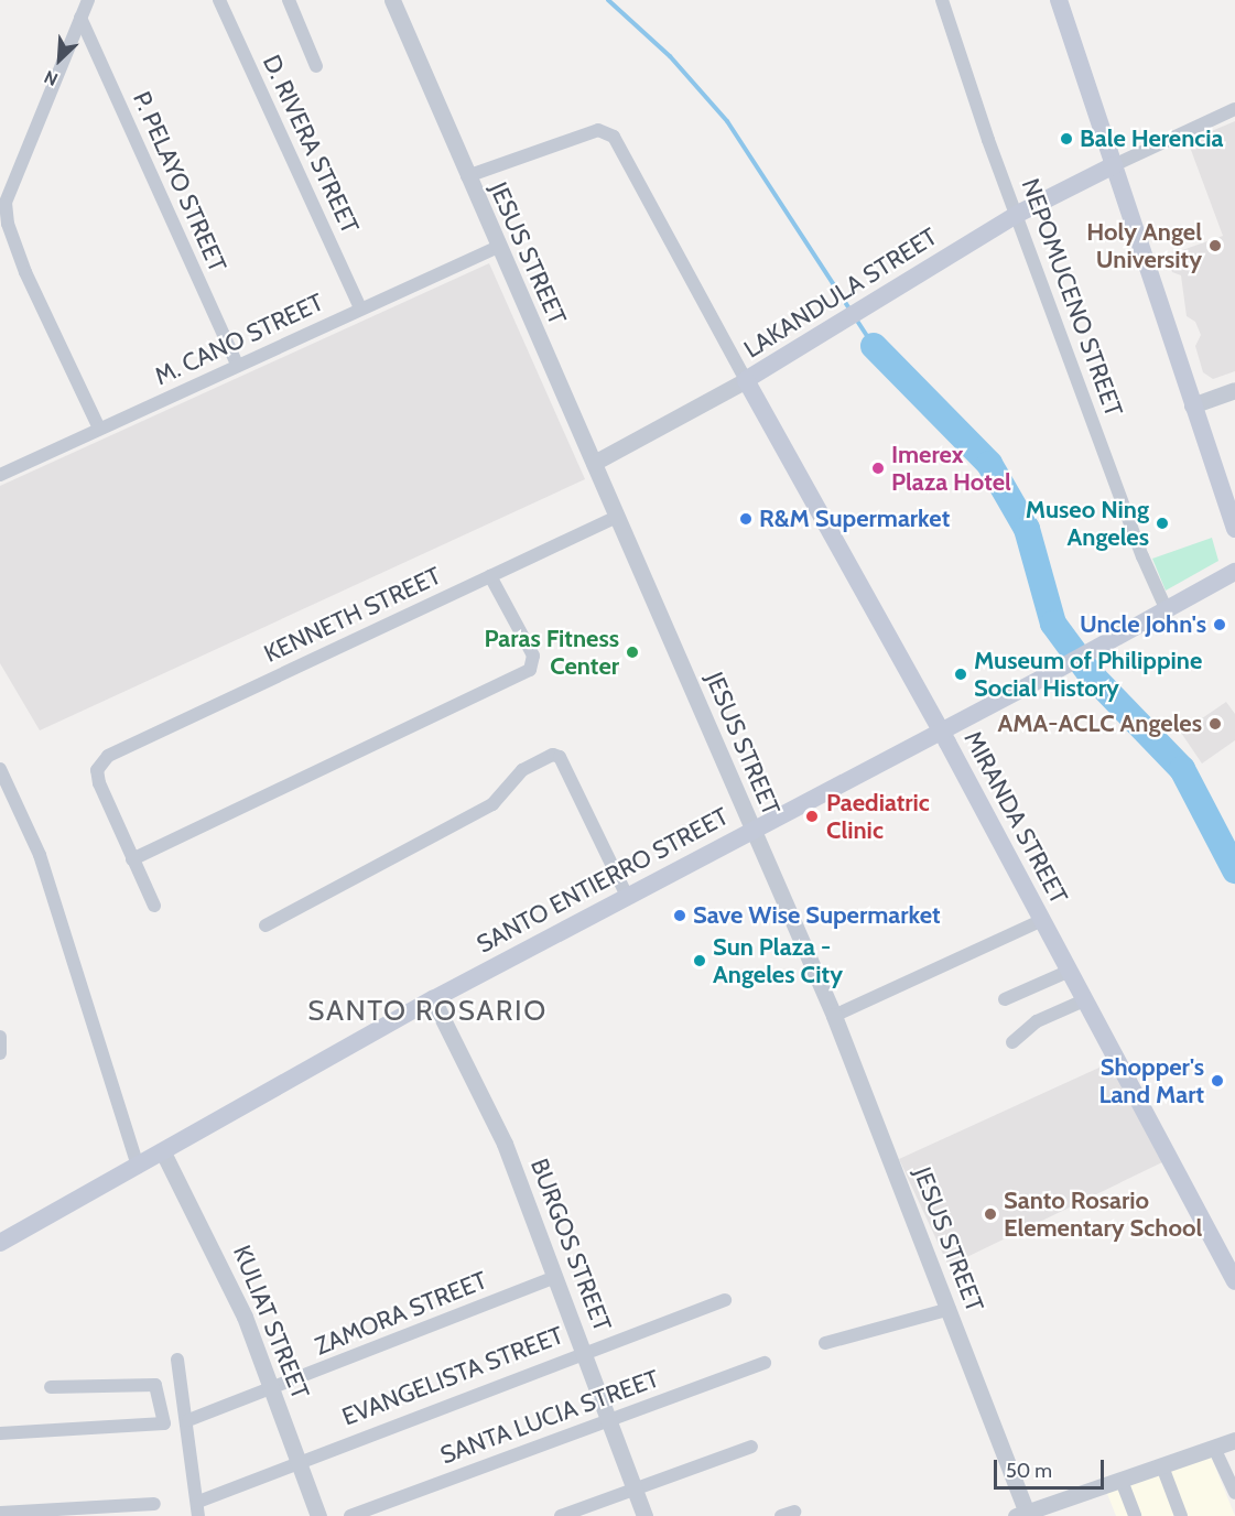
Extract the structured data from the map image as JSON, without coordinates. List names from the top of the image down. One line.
{"streets":{"main road":["LAKANDULA STREET","MIRANDA STREET","SANTO ENTIERRO STREET"],"street":["D. RIVERA STREET","P. PELAYO STREET","JESUS STREET","NEPOMUCENO STREET","M. CANO STREET","KENNETH STREET","BURGOS STREET","ZAMORA STREET","KULIAT STREET","EVANGELISTA STREET","SANTA LUCIA STREET"]},"crossings":[["D. RIVERA STREET","M. CANO STREET"],["P. PELAYO STREET","M. CANO STREET"],["JESUS STREET","LAKANDULA STREET"],["JESUS STREET","M. CANO STREET"],["JESUS STREET","KENNETH STREET"],["JESUS STREET","SANTO ENTIERRO STREET"],["LAKANDULA STREET","NEPOMUCENO STREET"],["LAKANDULA STREET","MIRANDA STREET"],["NEPOMUCENO STREET","SANTO ENTIERRO STREET"],["MIRANDA STREET","SANTO ENTIERRO STREET"],["SANTO ENTIERRO STREET","BURGOS STREET"],["SANTO ENTIERRO STREET","KULIAT STREET"],["BURGOS STREET","ZAMORA STREET"],["BURGOS STREET","EVANGELISTA STREET"],["BURGOS STREET","SANTA LUCIA STREET"],["ZAMORA STREET","KULIAT STREET"],["KULIAT STREET","EVANGELISTA STREET"]],"districts":["SANTO ROSARIO"],"places":["Bale Herencia","Holy Angel University","Imerex Plaza Hotel","R&M Supermarket","Museo Ning Angeles","Uncle John's","Paras Fitness Center","Museum of Philippine Social History","AMA-ACLC Angeles","Paediatric Clinic","Save Wise Supermarket","Sun Plaza - Angeles City","Shopper's Land Mart","Santo Rosario Elementary School"],"scale_bar":"50 m","north":"bottom left"}
